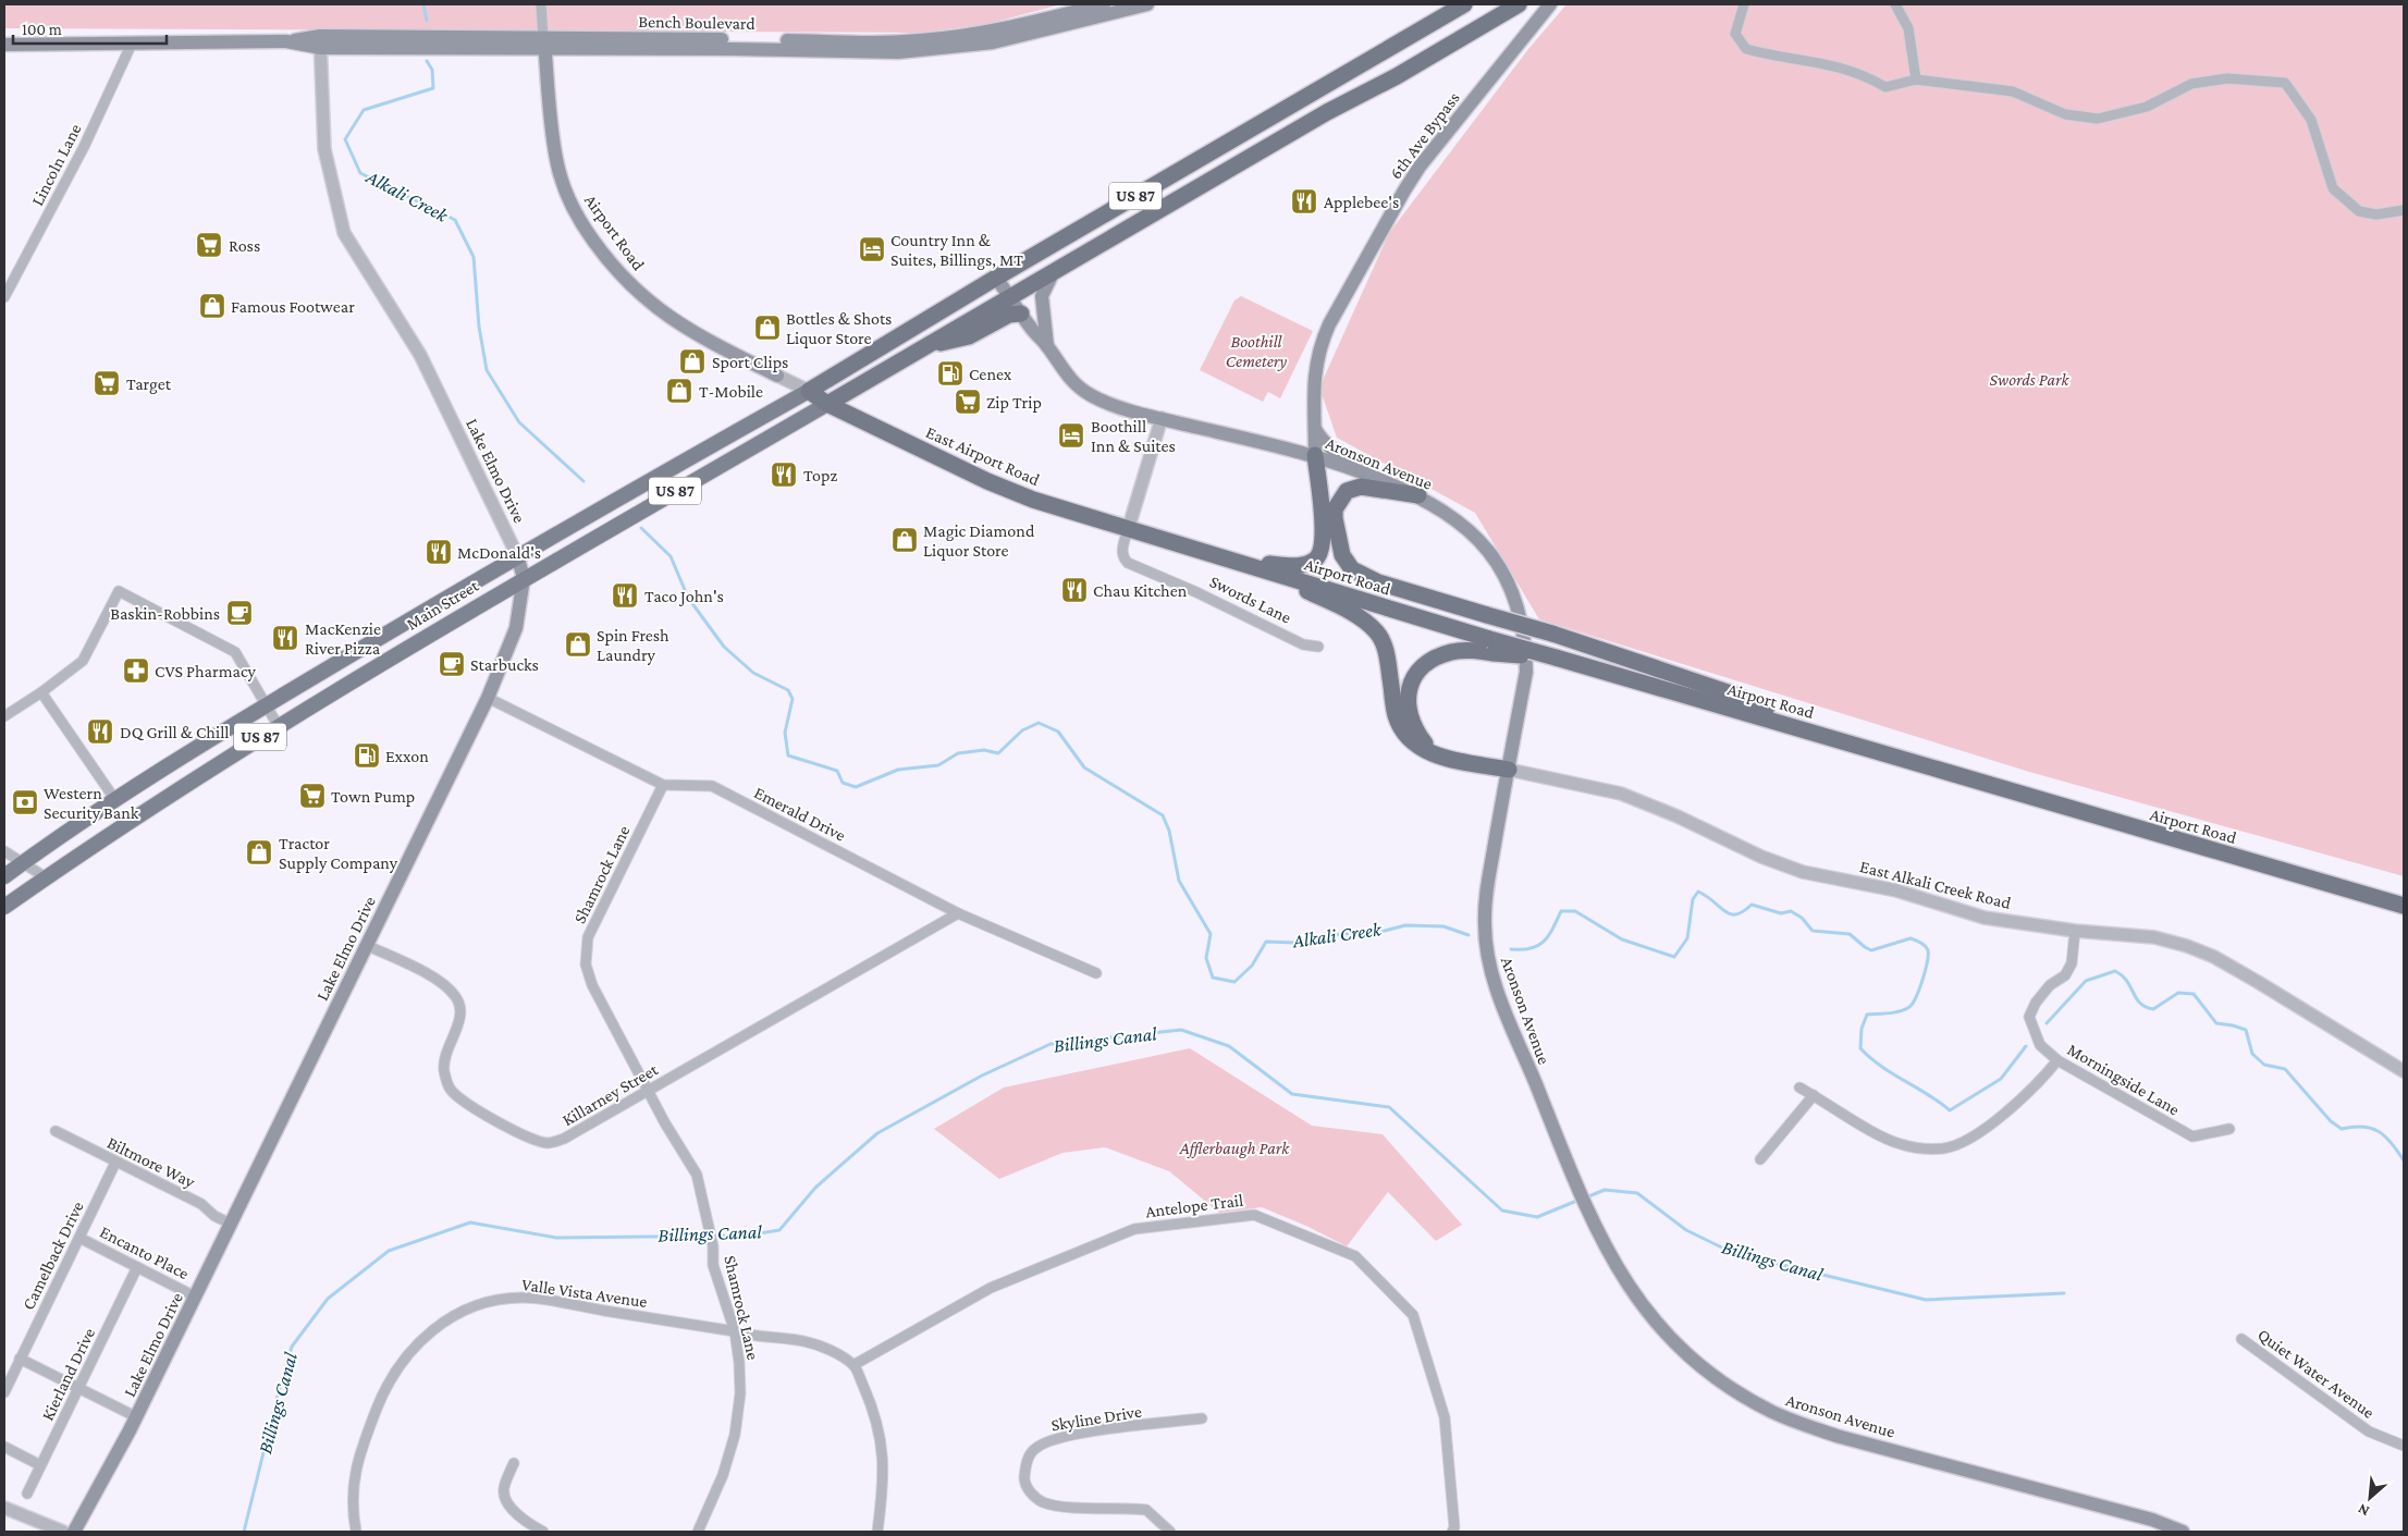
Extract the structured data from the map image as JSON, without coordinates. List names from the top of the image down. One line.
{"streets":{"highway":["US 87","Airport Road","East Airport Road"],"main road":["Bench Boulevard","6th Ave Bypass","Aronson Avenue","Lake Elmo Drive","Main Street"],"street":["Lincoln Lane","Swords Lane","Emerald Drive","Shamrock Lane","East Alkali Creek Road","Morningside Lane","Killarney Street","Biltmore Way","Antelope Trail","Encanto Place","Camelback Drive","Valle Vista Avenue","Quiet Water Avenue","Kierland Drive","Skyline Drive"]},"crossings":[["Bench Boulevard","Airport Road"],["6th Ave Bypass","Aronson Avenue"],["US 87","Airport Road"],["US 87","East Airport Road"],["US 87","Aronson Avenue"],["US 87","Main Street"],["Airport Road","East Airport Road"],["Airport Road","Swords Lane"],["Airport Road","Main Street"],["East Airport Road","Swords Lane"],["East Airport Road","Main Street"],["Aronson Avenue","Swords Lane"],["Aronson Avenue","East Alkali Creek Road"],["Lake Elmo Drive","Main Street"],["Lake Elmo Drive","Emerald Drive"],["Lake Elmo Drive","Killarney Street"],["Lake Elmo Drive","Biltmore Way"],["Lake Elmo Drive","Encanto Place"],["Emerald Drive","Shamrock Lane"],["Emerald Drive","Killarney Street"],["Shamrock Lane","Killarney Street"],["Shamrock Lane","Valle Vista Avenue"],["East Alkali Creek Road","Morningside Lane"],["Biltmore Way","Camelback Drive"],["Antelope Trail","Valle Vista Avenue"],["Encanto Place","Camelback Drive"],["Encanto Place","Kierland Drive"]],"water":["Alkali Creek","Billings Canal"],"parks":["Boothill Cemetery","Swords Park","Afflerbaugh Park"],"places":{"restaurant":["Applebee's","Topz","McDonald's","Chau Kitchen","Taco John's","MacKenzie River Pizza","DQ Grill & Chill"],"supermarket":["Ross","Target","Zip Trip","Town Pump"],"hotel":["Country Inn & Suites, Billings, MT","Boothill Inn & Suites"],"shop":["Famous Footwear","Bottles & Shots Liquor Store","Sport Clips","T-Mobile","Magic Diamond Liquor Store","Spin Fresh Laundry","Tractor Supply Company"],"fuel station":["Cenex","Exxon"],"cafe":["Baskin-Robbins","Starbucks"],"pharmacy":["CVS Pharmacy"],"bank":["Western Security Bank"]},"scale_bar":"100 m","north":"bottom left"}
